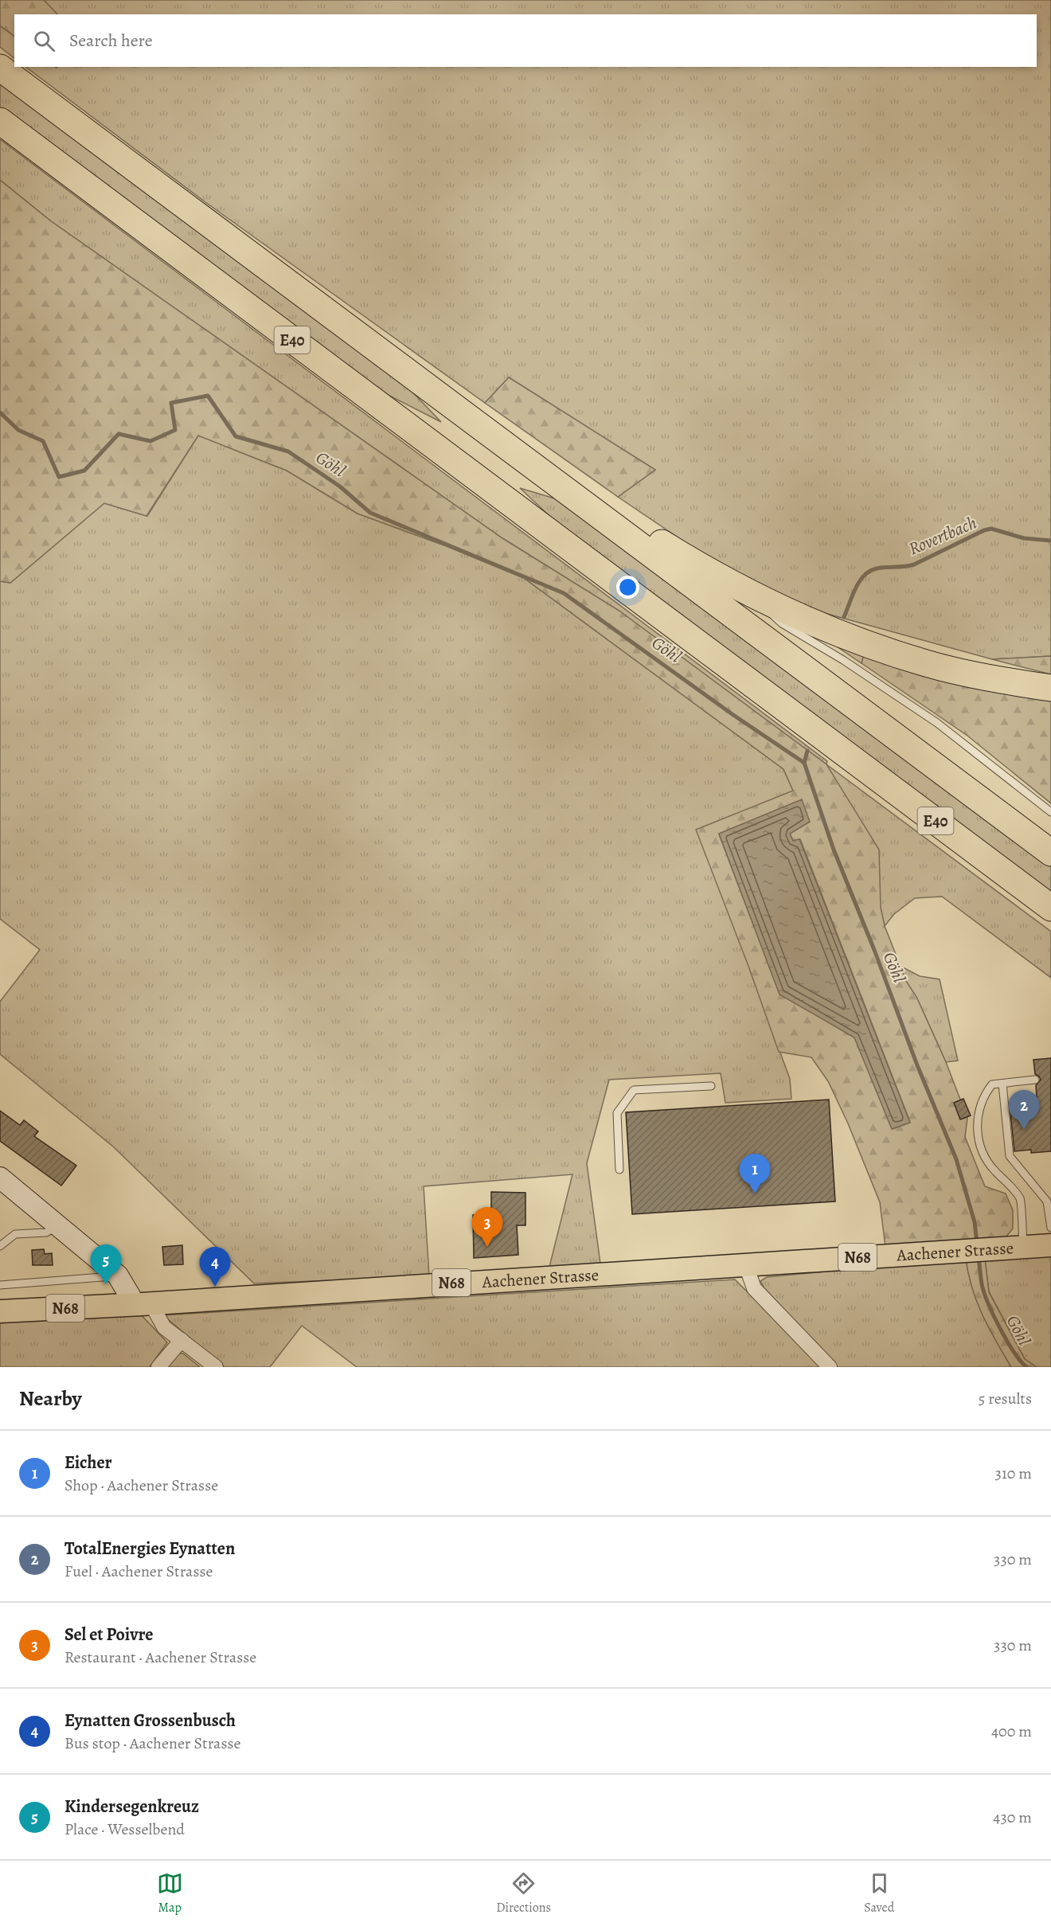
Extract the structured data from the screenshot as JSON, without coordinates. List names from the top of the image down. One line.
{"streets":{"highway":["E40"],"main road":["Aachener Strasse","N68"]},"water":["Göhl","Rovertbach"],"page":{"search":"Search here","pins":["2","1","3","5","4"],"heading":["Nearby","5 results"],"list":[{"mark":"1","name":"Eicher","note":"Shop · Aachener Strasse","value":"310 m"},{"mark":"2","name":"TotalEnergies Eynatten","note":"Fuel · Aachener Strasse","value":"330 m"},{"mark":"3","name":"Sel et Poivre","note":"Restaurant · Aachener Strasse","value":"330 m"},{"mark":"4","name":"Eynatten Grossenbusch","note":"Bus stop · Aachener Strasse","value":"400 m"},{"mark":"5","name":"Kindersegenkreuz","note":"Place · Wesselbend","value":"430 m"}],"nav":["Map","Directions","Saved"]}}
